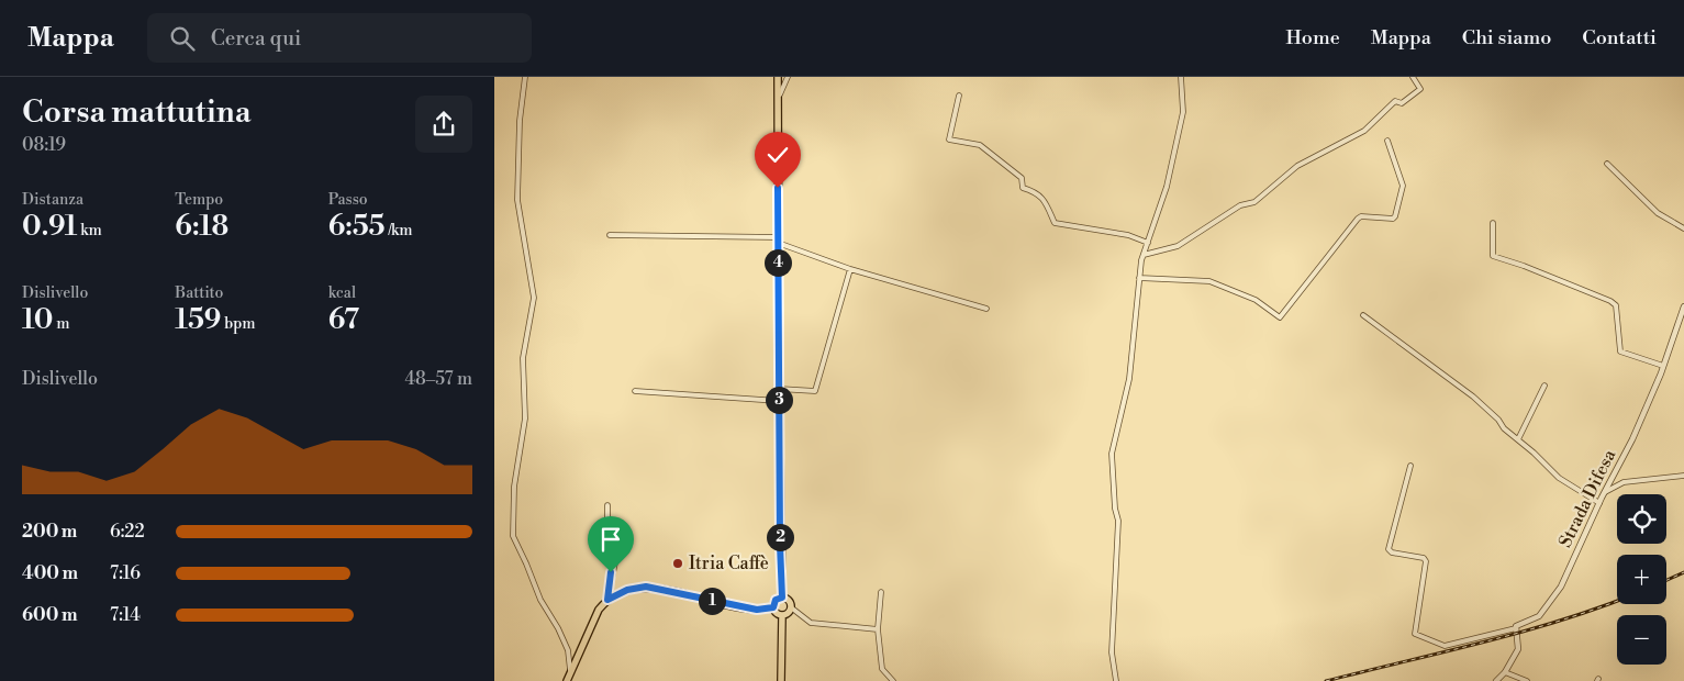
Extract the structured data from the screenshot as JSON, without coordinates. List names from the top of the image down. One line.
{"streets":{"street":["Strada Difesa"]},"places":["Itria Caffè"],"page":{"header":"Mappa","search":"Cerca qui","nav":["Home","Mappa","Chi siamo","Contatti"],"heading":["Corsa mattutina","08:19"],"stats":[["Distanza","0.91 km"],["Tempo","6:18"],["Passo","6:55 /km"],["Dislivello","10 m"],["Battito","159 bpm"],["kcal","67"]],"pins":["4","3","2","1"],"chart":["Dislivello","48–57 m"],"map_buttons":["+","−"],"list":[{"name":"200 m","note":"6:22"},{"name":"400 m","note":"7:16"},{"name":"600 m","note":"7:14"}]}}
